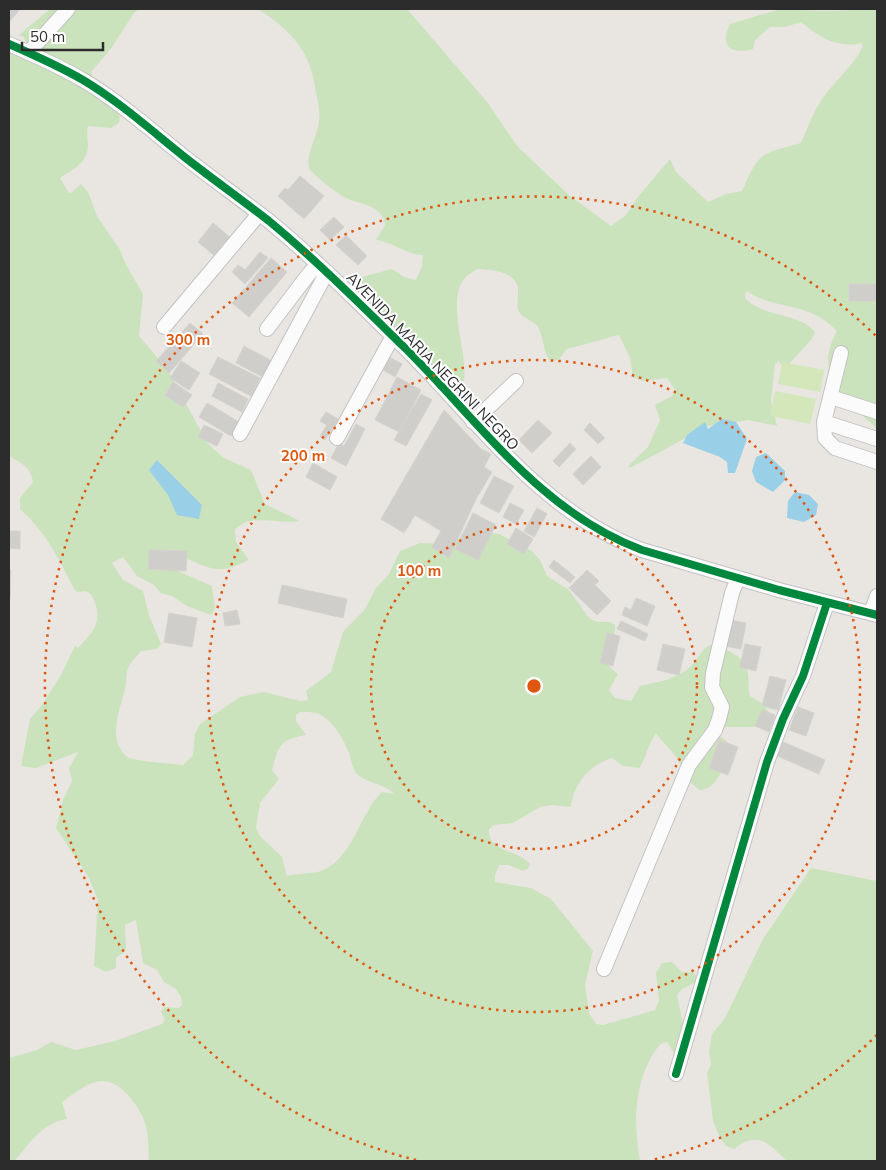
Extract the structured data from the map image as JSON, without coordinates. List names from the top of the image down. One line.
{"streets":{"street":["AVENIDA MARIA NEGRINI NEGRO"]},"scale_bar":"50 m","rings":["300 m","200 m","100 m"]}
